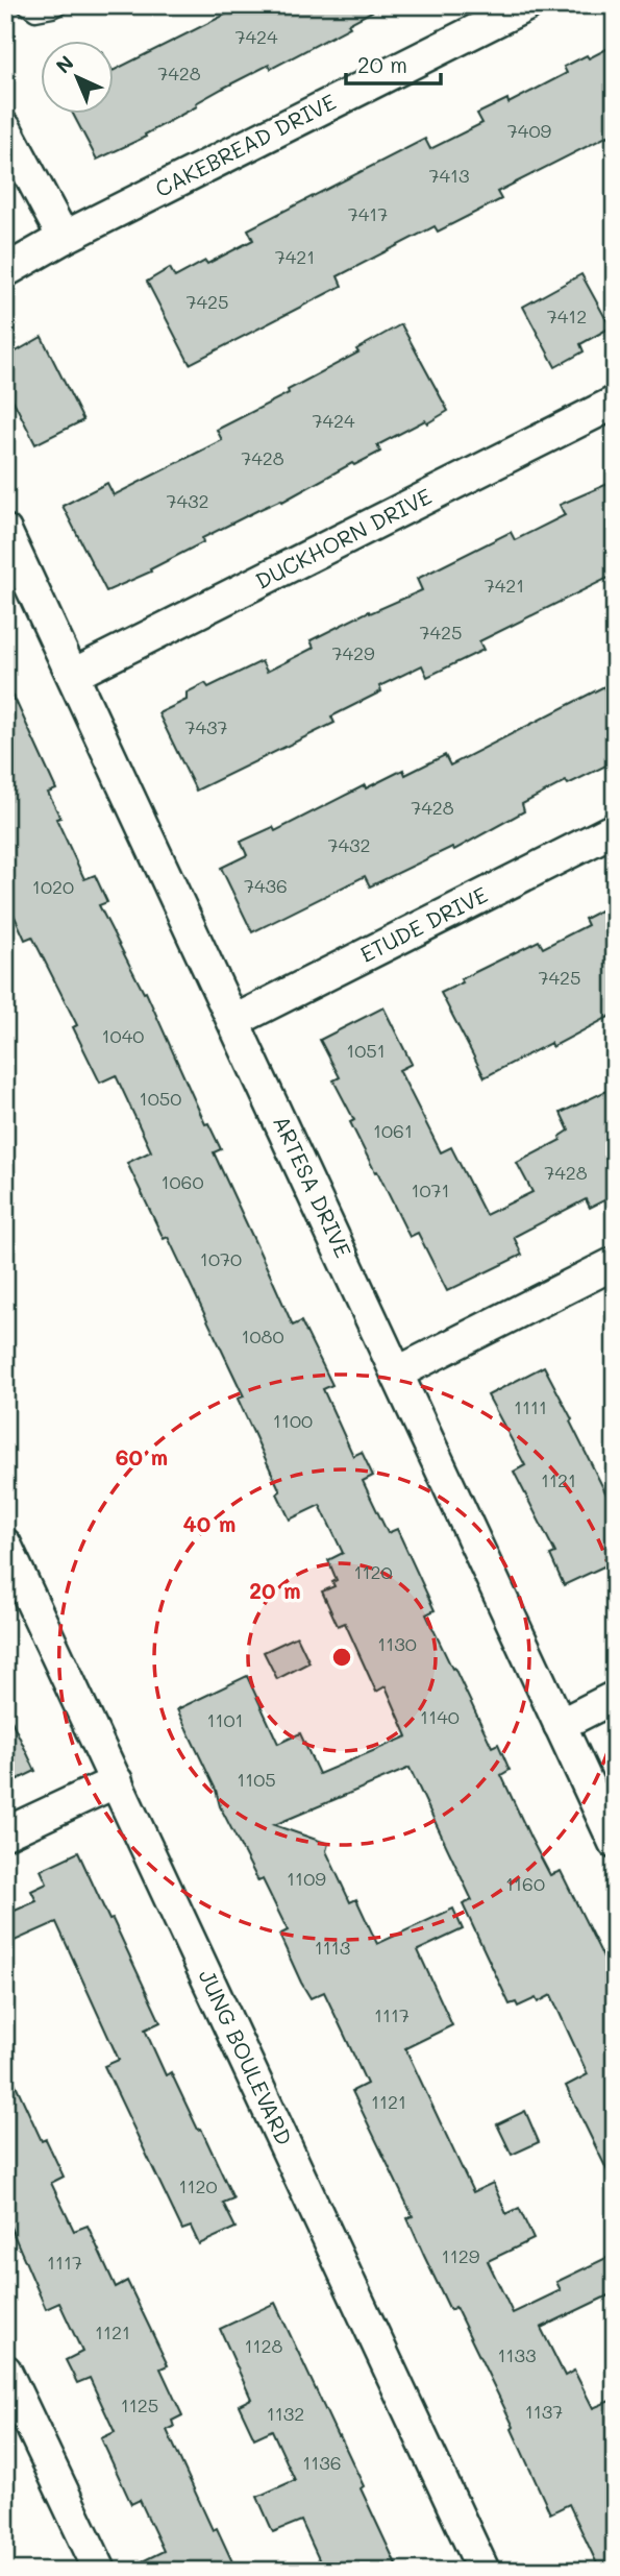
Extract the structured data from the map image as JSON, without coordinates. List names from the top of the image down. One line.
{"streets":{"street":["CAKEBREAD DRIVE","DUCKHORN DRIVE","ETUDE DRIVE","ARTESA DRIVE","JUNG BOULEVARD"]},"crossings":[["DUCKHORN DRIVE","ARTESA DRIVE"],["ETUDE DRIVE","ARTESA DRIVE"]],"house_numbers":["7424","7428","7409","7413","7417","7421","7425","7412","7424","7428","7432","7421","7425","7429","7437","7428","7432","7436","1020","7425","1040","1051","1050","1061","7428","1060","1071","1070","1080","1111","1100","1121","1120","1130","1140","1101","1105","1109","1160","1113","1117","1121","1120","1129","1117","1121","1128","1133","1125","1137","1132","1136"],"scale_bar":"20 m","north":"top left","rings":["60 m","40 m","20 m"]}
